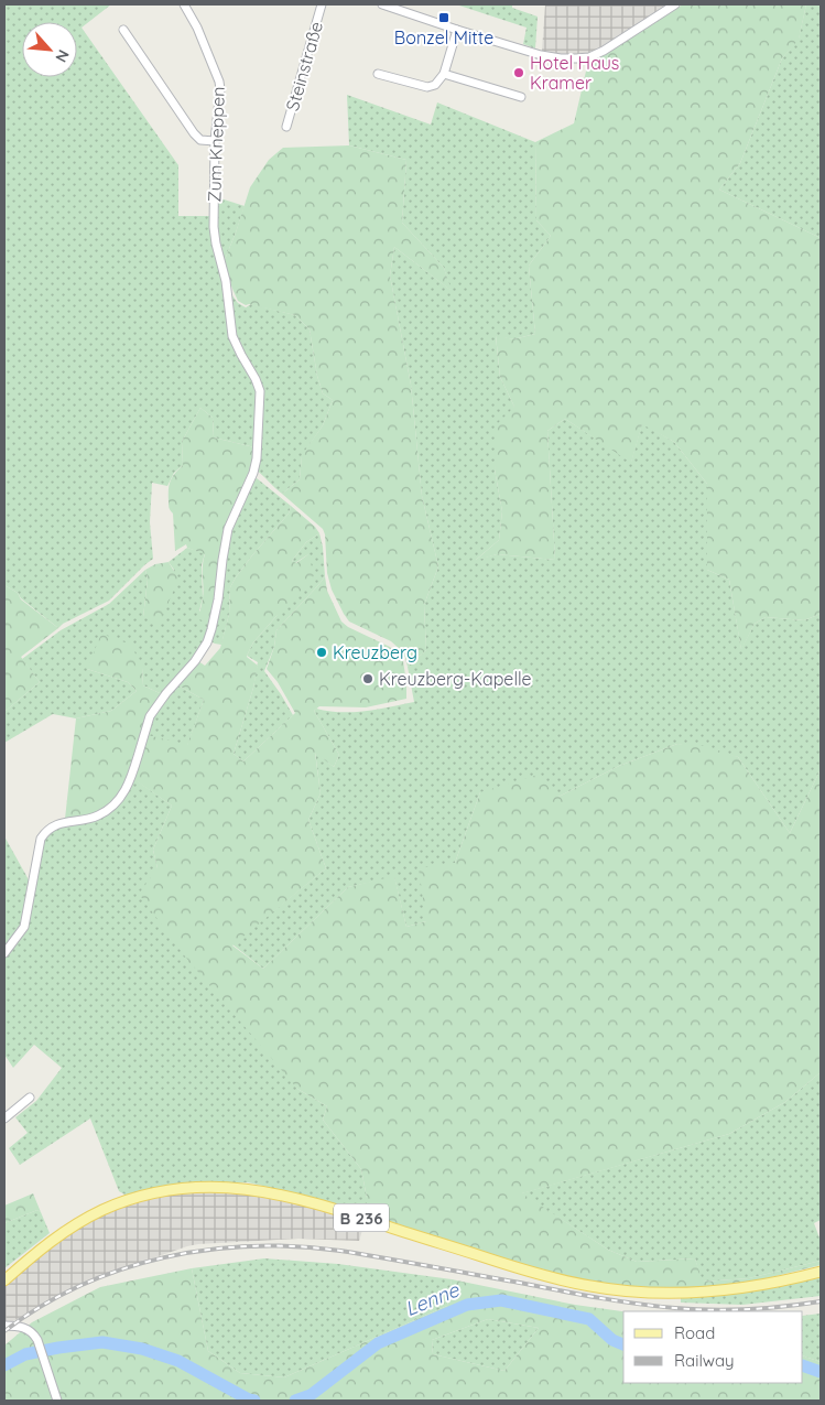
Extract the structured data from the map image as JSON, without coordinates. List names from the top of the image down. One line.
{"streets":{"main road":["B 236"],"street":["Steinstraße","Zum Kneppen"]},"water":["Lenne"],"places":{"transit":["Bonzel Mitte"],"other":["Hotel Haus Kramer","Kreuzberg","Kreuzberg-Kapelle"]},"legend":["Road","Railway"],"north":"bottom right"}
